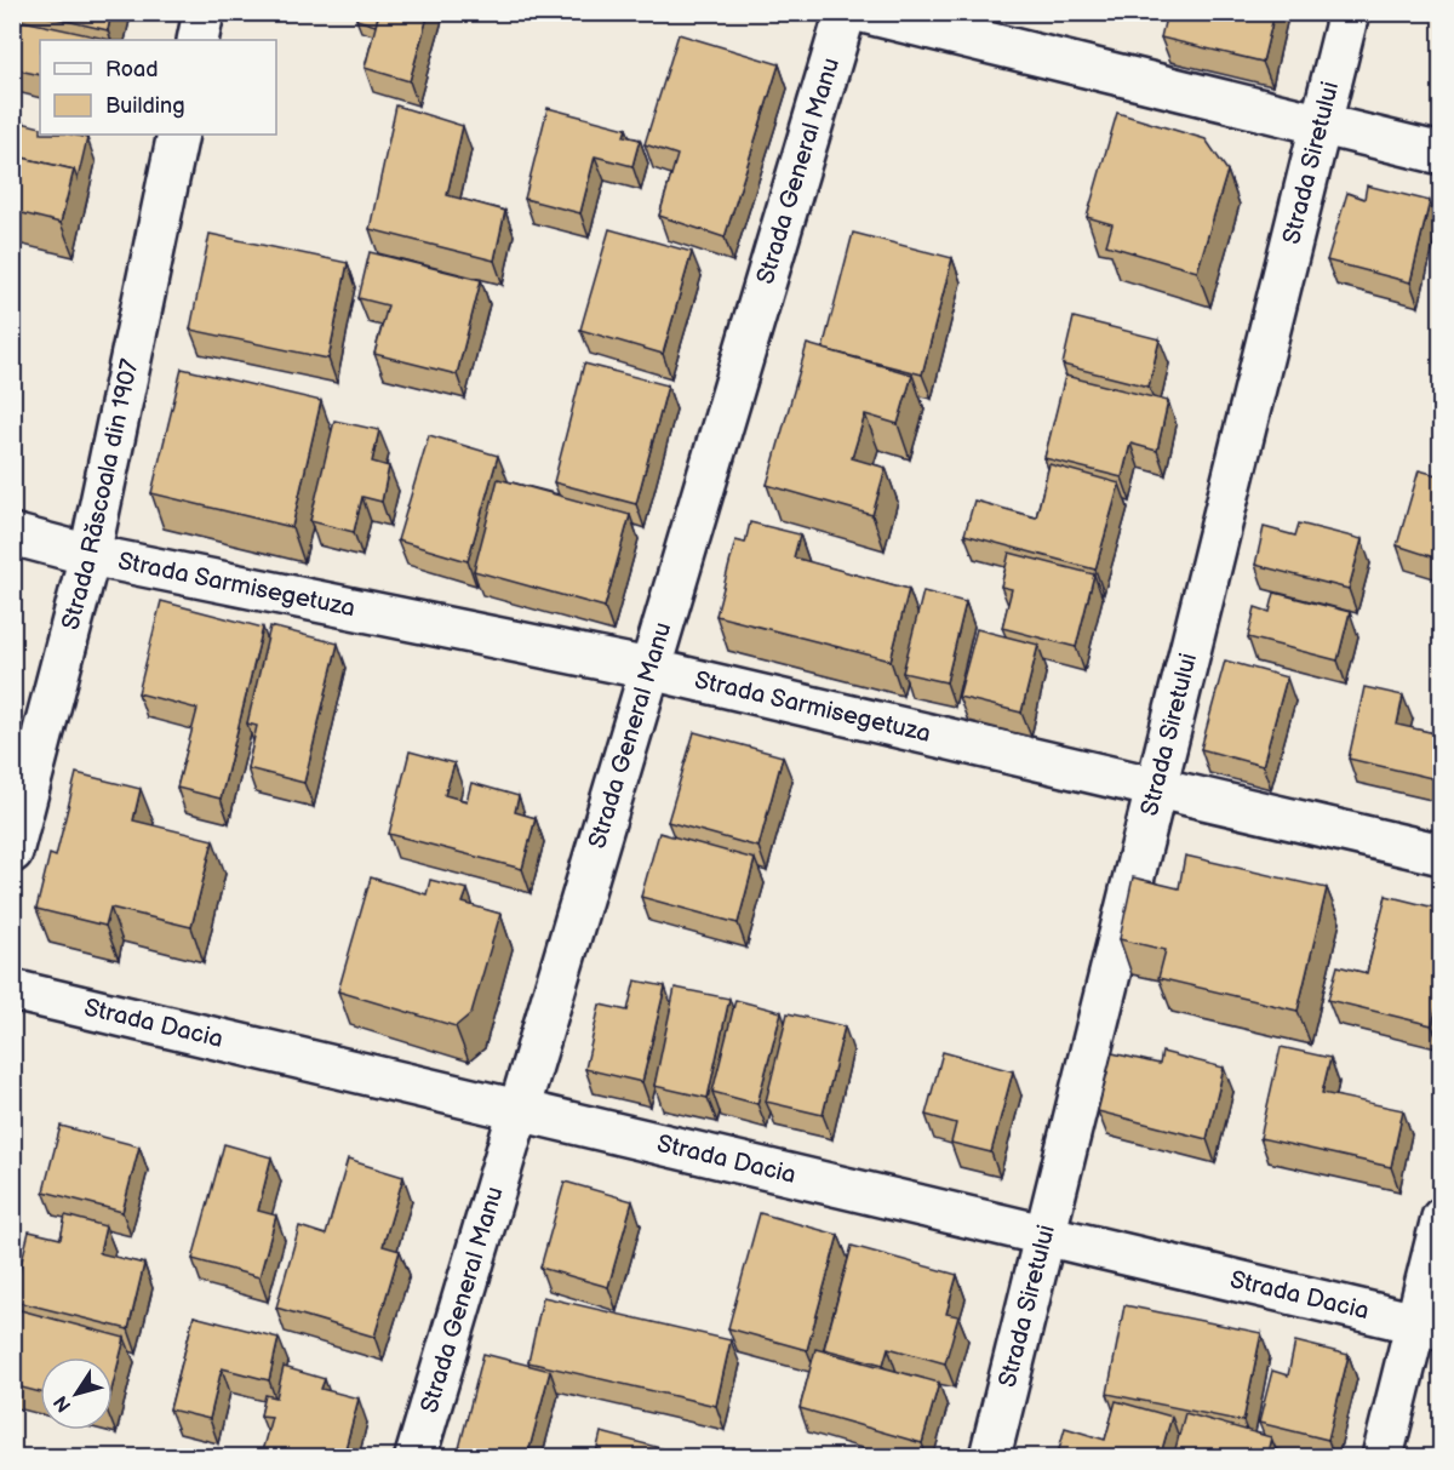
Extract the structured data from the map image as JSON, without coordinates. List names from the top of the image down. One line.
{"streets":{"street":["Strada Siretului","Strada General Manu","Strada Răscoala din 1907","Strada Sarmisegetuza","Strada Dacia"]},"crossings":[["Strada Siretului","Strada Sarmisegetuza"],["Strada Siretului","Strada Dacia"],["Strada General Manu","Strada Sarmisegetuza"],["Strada General Manu","Strada Dacia"],["Strada Răscoala din 1907","Strada Sarmisegetuza"]],"legend":["Road","Building"],"north":"bottom left"}
